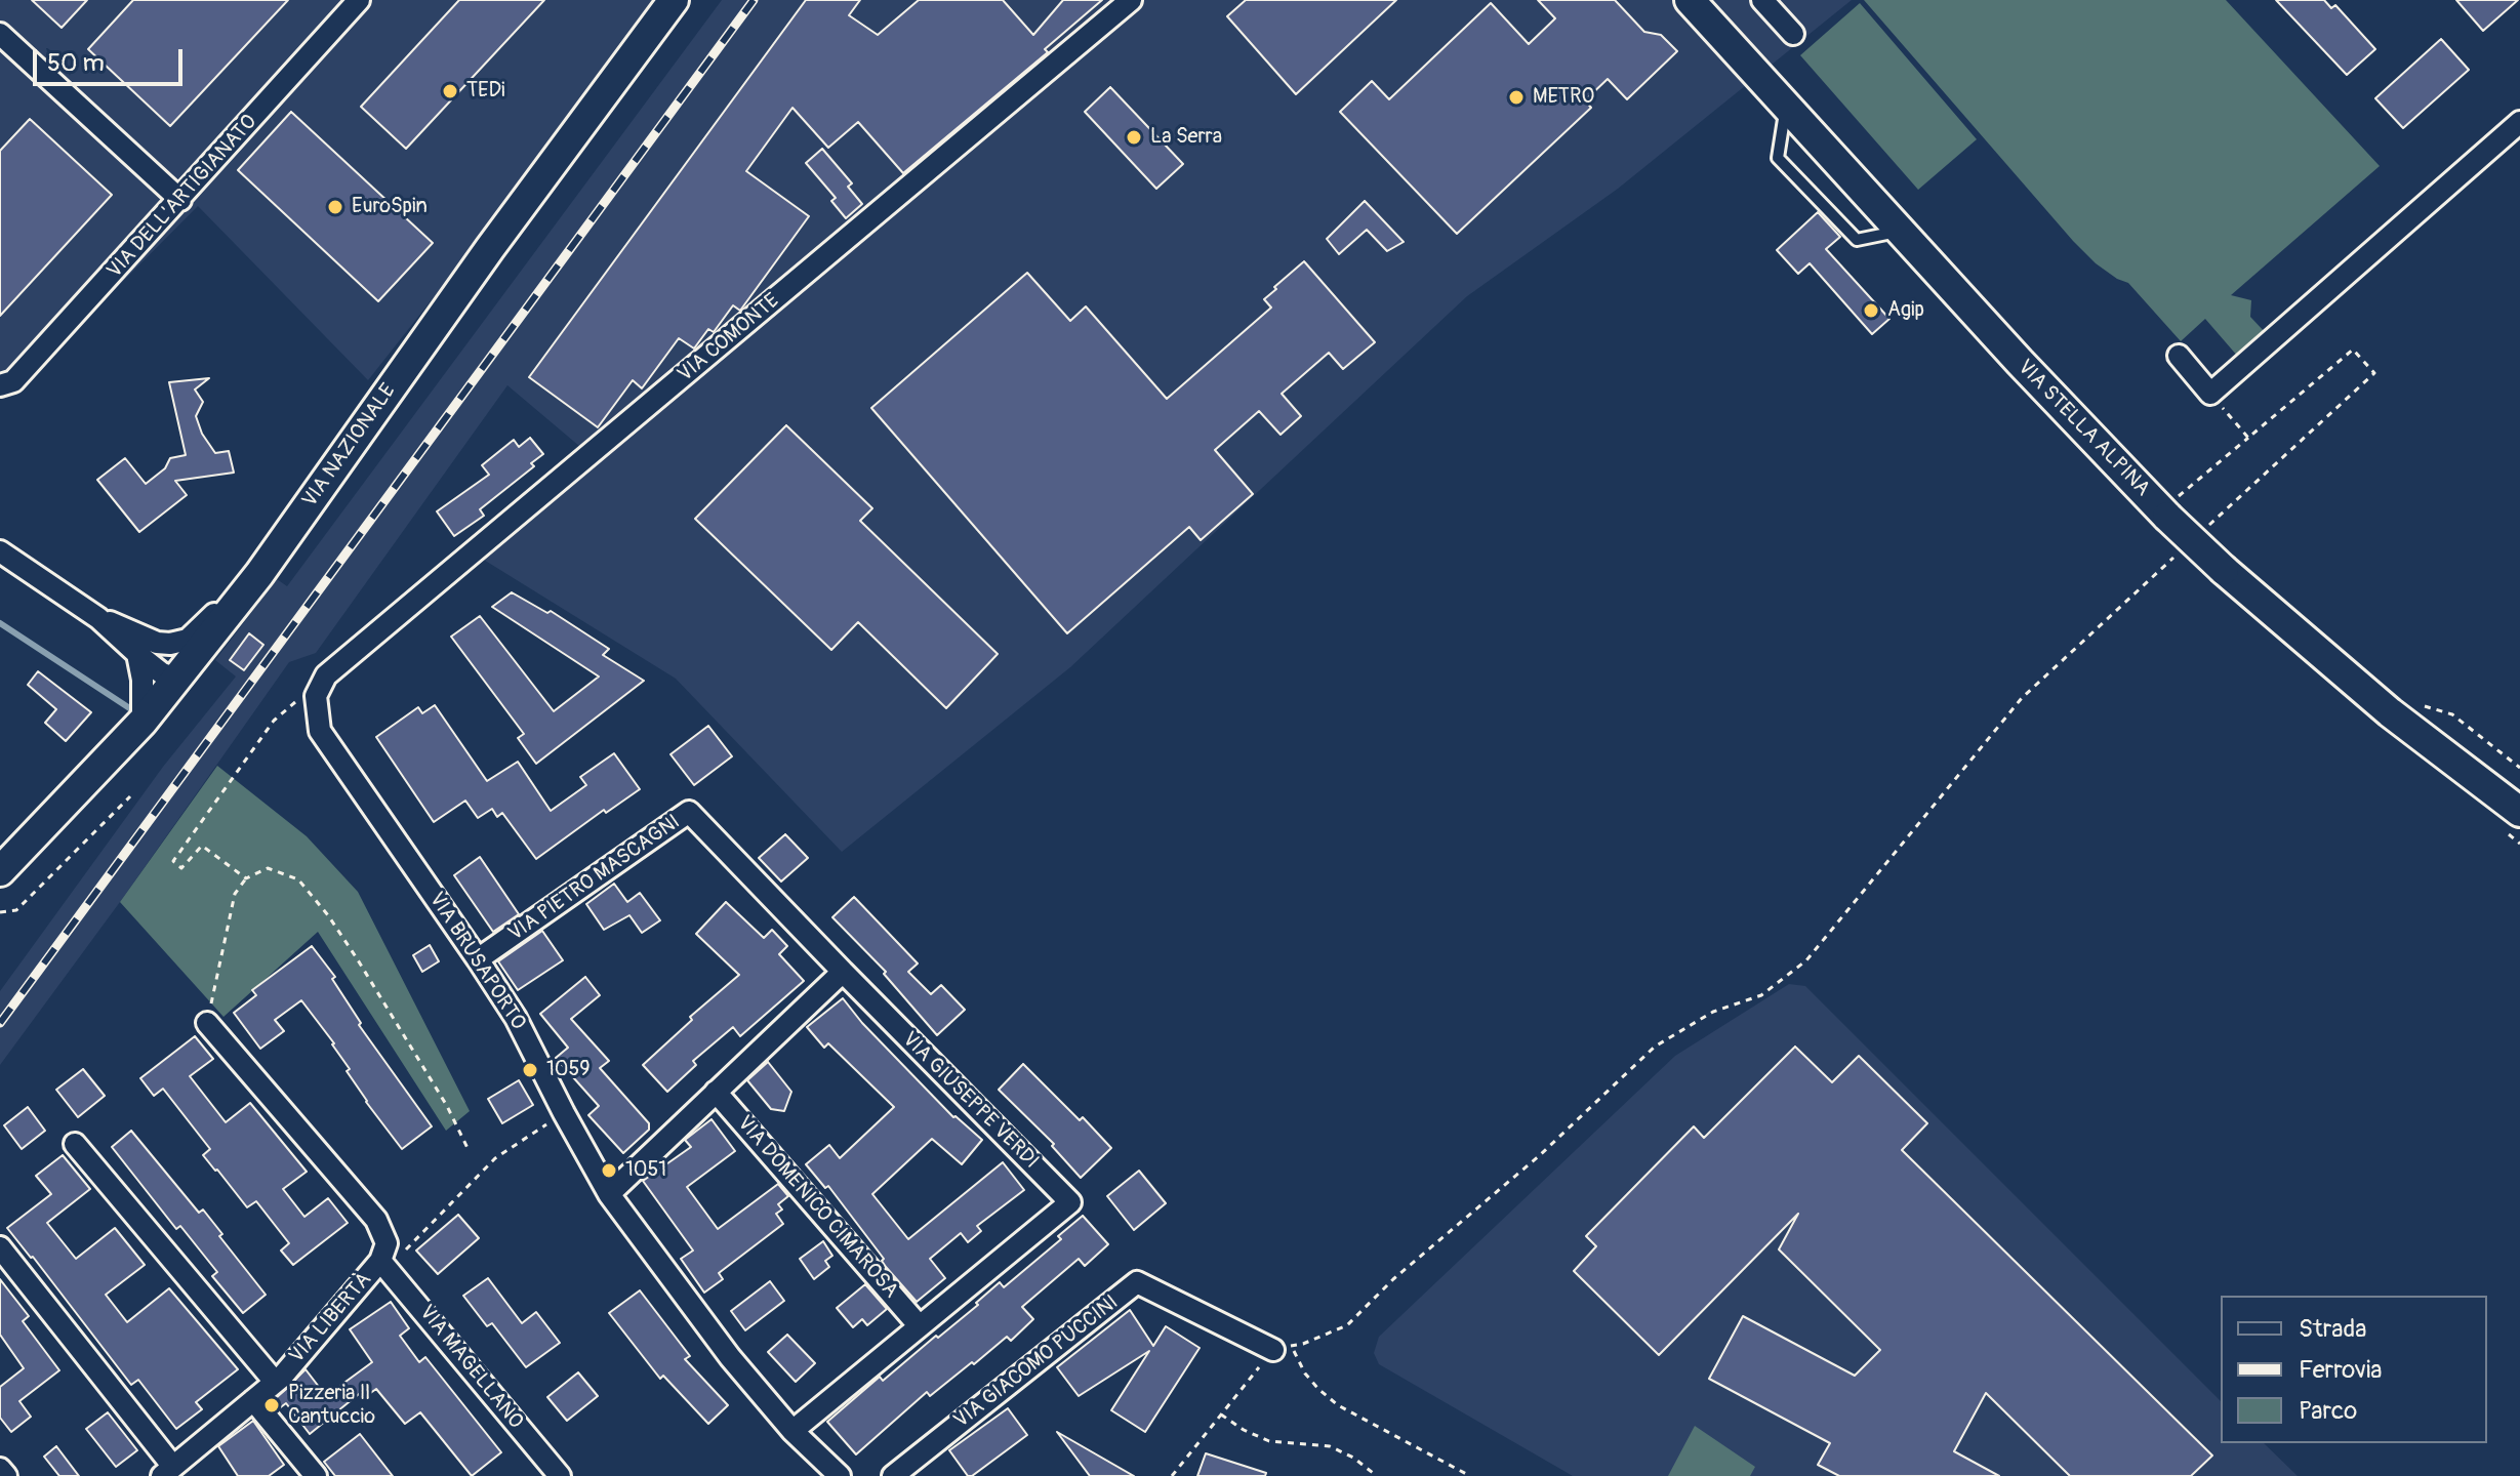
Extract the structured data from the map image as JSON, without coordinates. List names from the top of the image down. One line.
{"streets":{"street":["VIA DELL'ARTIGIANATO","VIA COMONTE","VIA STELLA ALPINA","VIA NAZIONALE","VIA PIETRO MASCAGNI","VIA BRUSAPORTO","VIA GIUSEPPE VERDI","VIA DOMENICO CIMAROSA","VIA LIBERTÀ","VIA GIACOMO PUCCINI","VIA MAGELLANO"]},"crossings":[["VIA COMONTE","VIA BRUSAPORTO"],["VIA PIETRO MASCAGNI","VIA BRUSAPORTO"],["VIA PIETRO MASCAGNI","VIA GIUSEPPE VERDI"],["VIA BRUSAPORTO","VIA GIUSEPPE VERDI"],["VIA GIUSEPPE VERDI","VIA DOMENICO CIMAROSA"],["VIA LIBERTÀ","VIA MAGELLANO"]],"places":["TEDi","METRO","La Serra","EuroSpin","Agip","1059","1051","Pizzeria Il Cantuccio"],"legend":["Strada","Ferrovia","Parco"],"scale_bar":"50 m"}
